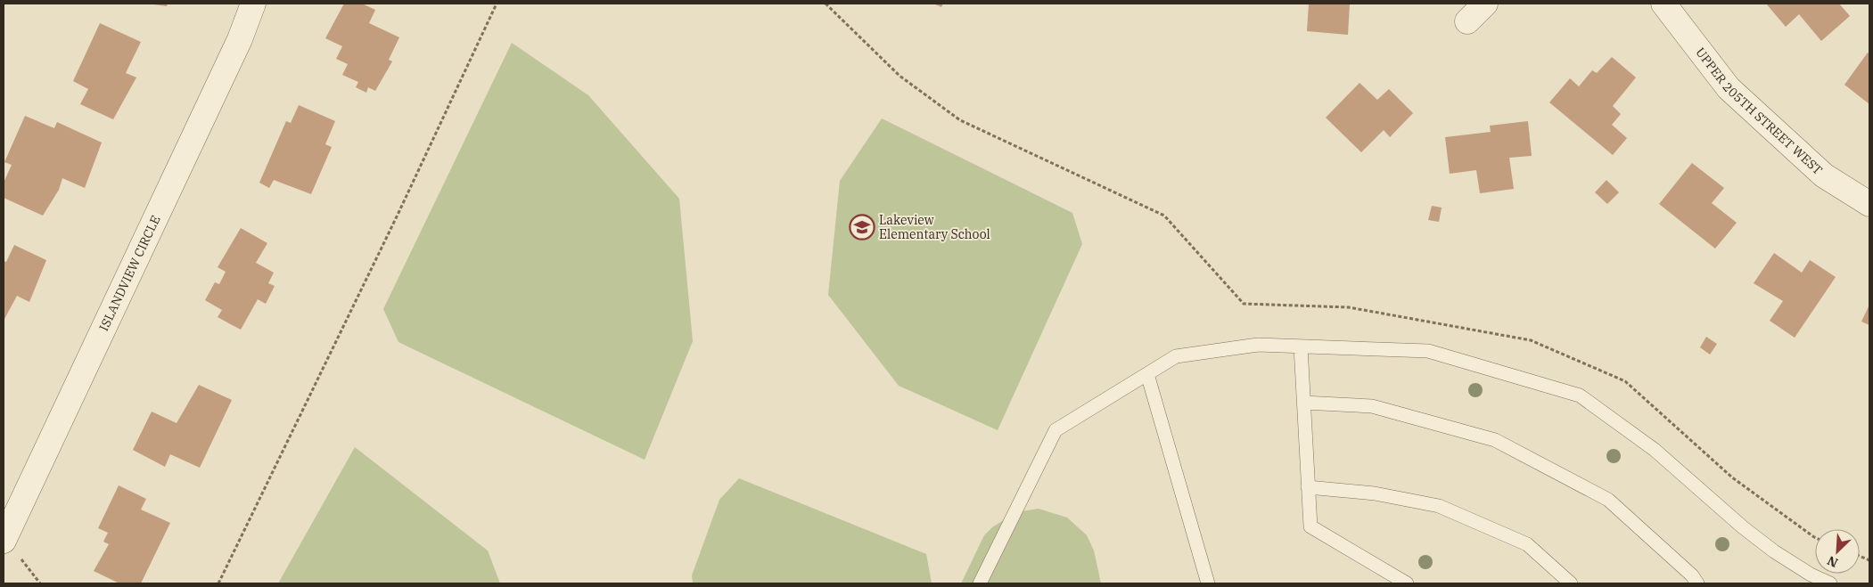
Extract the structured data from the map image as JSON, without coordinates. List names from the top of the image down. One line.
{"streets":{"street":["UPPER 205TH STREET WEST","ISLANDVIEW CIRCLE"]},"places":{"school or university":["Lakeview Elementary School"]},"north":"bottom left"}
